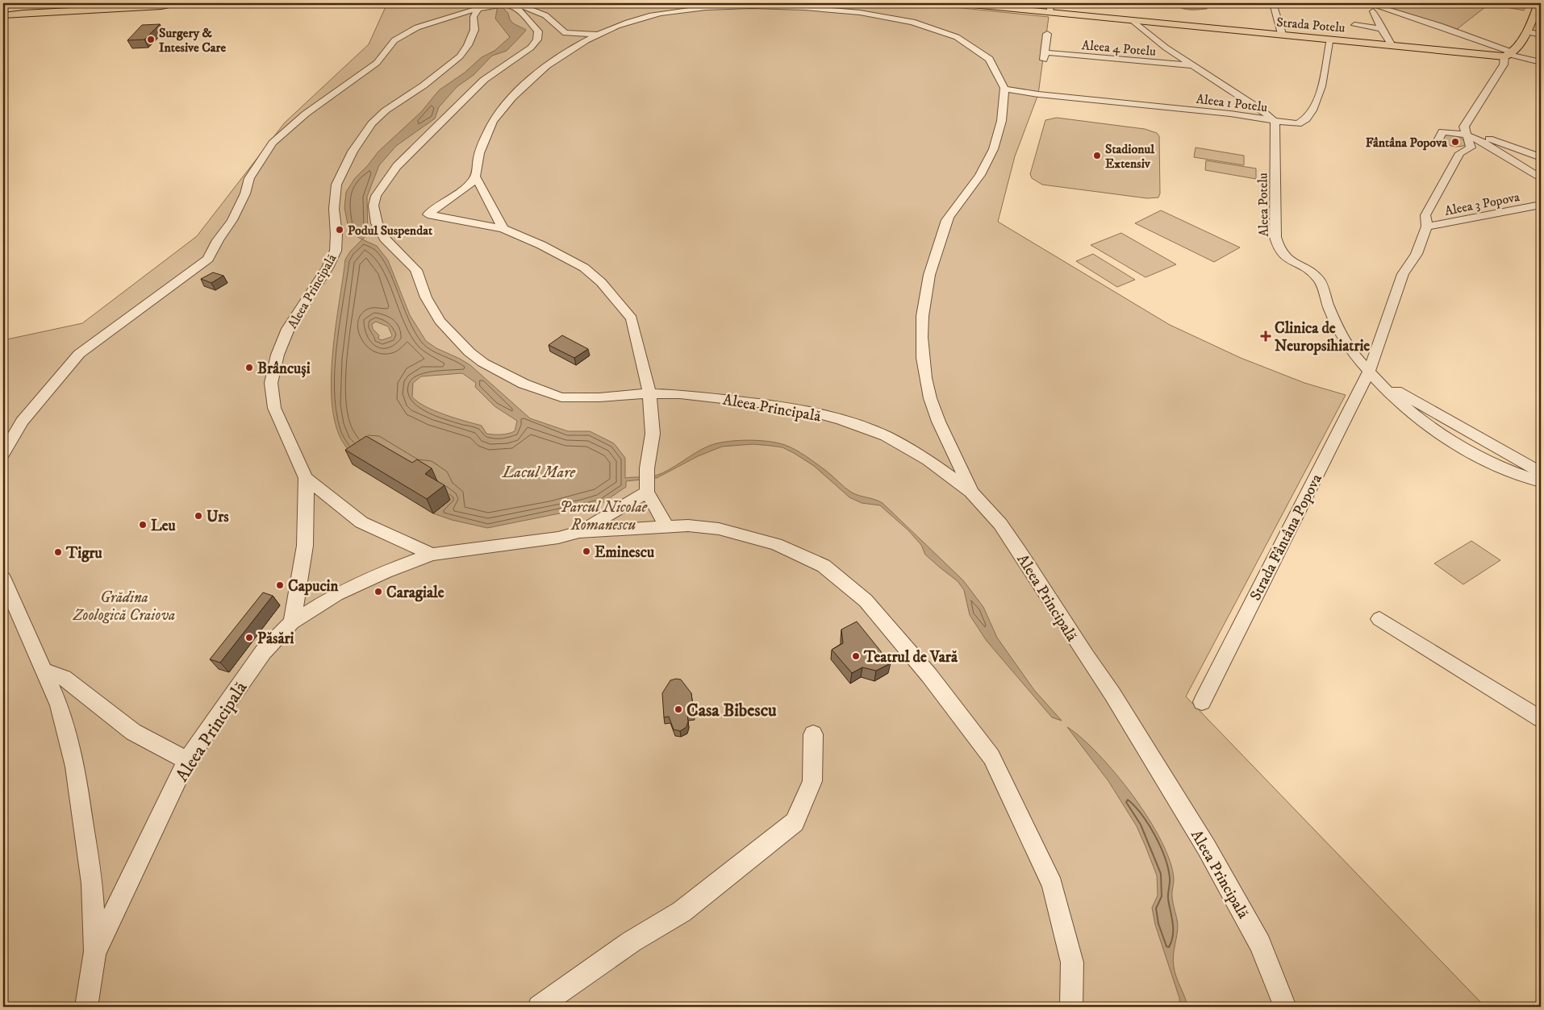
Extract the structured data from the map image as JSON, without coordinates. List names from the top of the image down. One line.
{"streets":{"main road":["Strada Potelu"],"street":["Aleea 4 Potelu","Aleea 1 Potelu","Aleea 3 Popova","Aleea Potelu","Aleea Principală","Strada Fântâna Popova"]},"crossings":[["Strada Potelu","Aleea 1 Potelu"],["Aleea 4 Potelu","Aleea 1 Potelu"],["Aleea 1 Potelu","Aleea Potelu"],["Aleea 3 Popova","Strada Fântâna Popova"],["Aleea Potelu","Strada Fântâna Popova"]],"water":["Lacul Mare"],"parks":["Parcul Nicolae Romanescu","Grădina Zoologică Craiova"],"places":{"other":["Surgery & Intesive Care","Fântâna Popova","Stadionul Extensiv","Podul Suspendat","Brâncuși","Urs","Leu","Eminescu","Tigru","Capucin","Caragiale","Păsări","Teatrul de Vară","Casa Bibescu"],"health":["Clinica de Neuropsihiatrie"]}}
